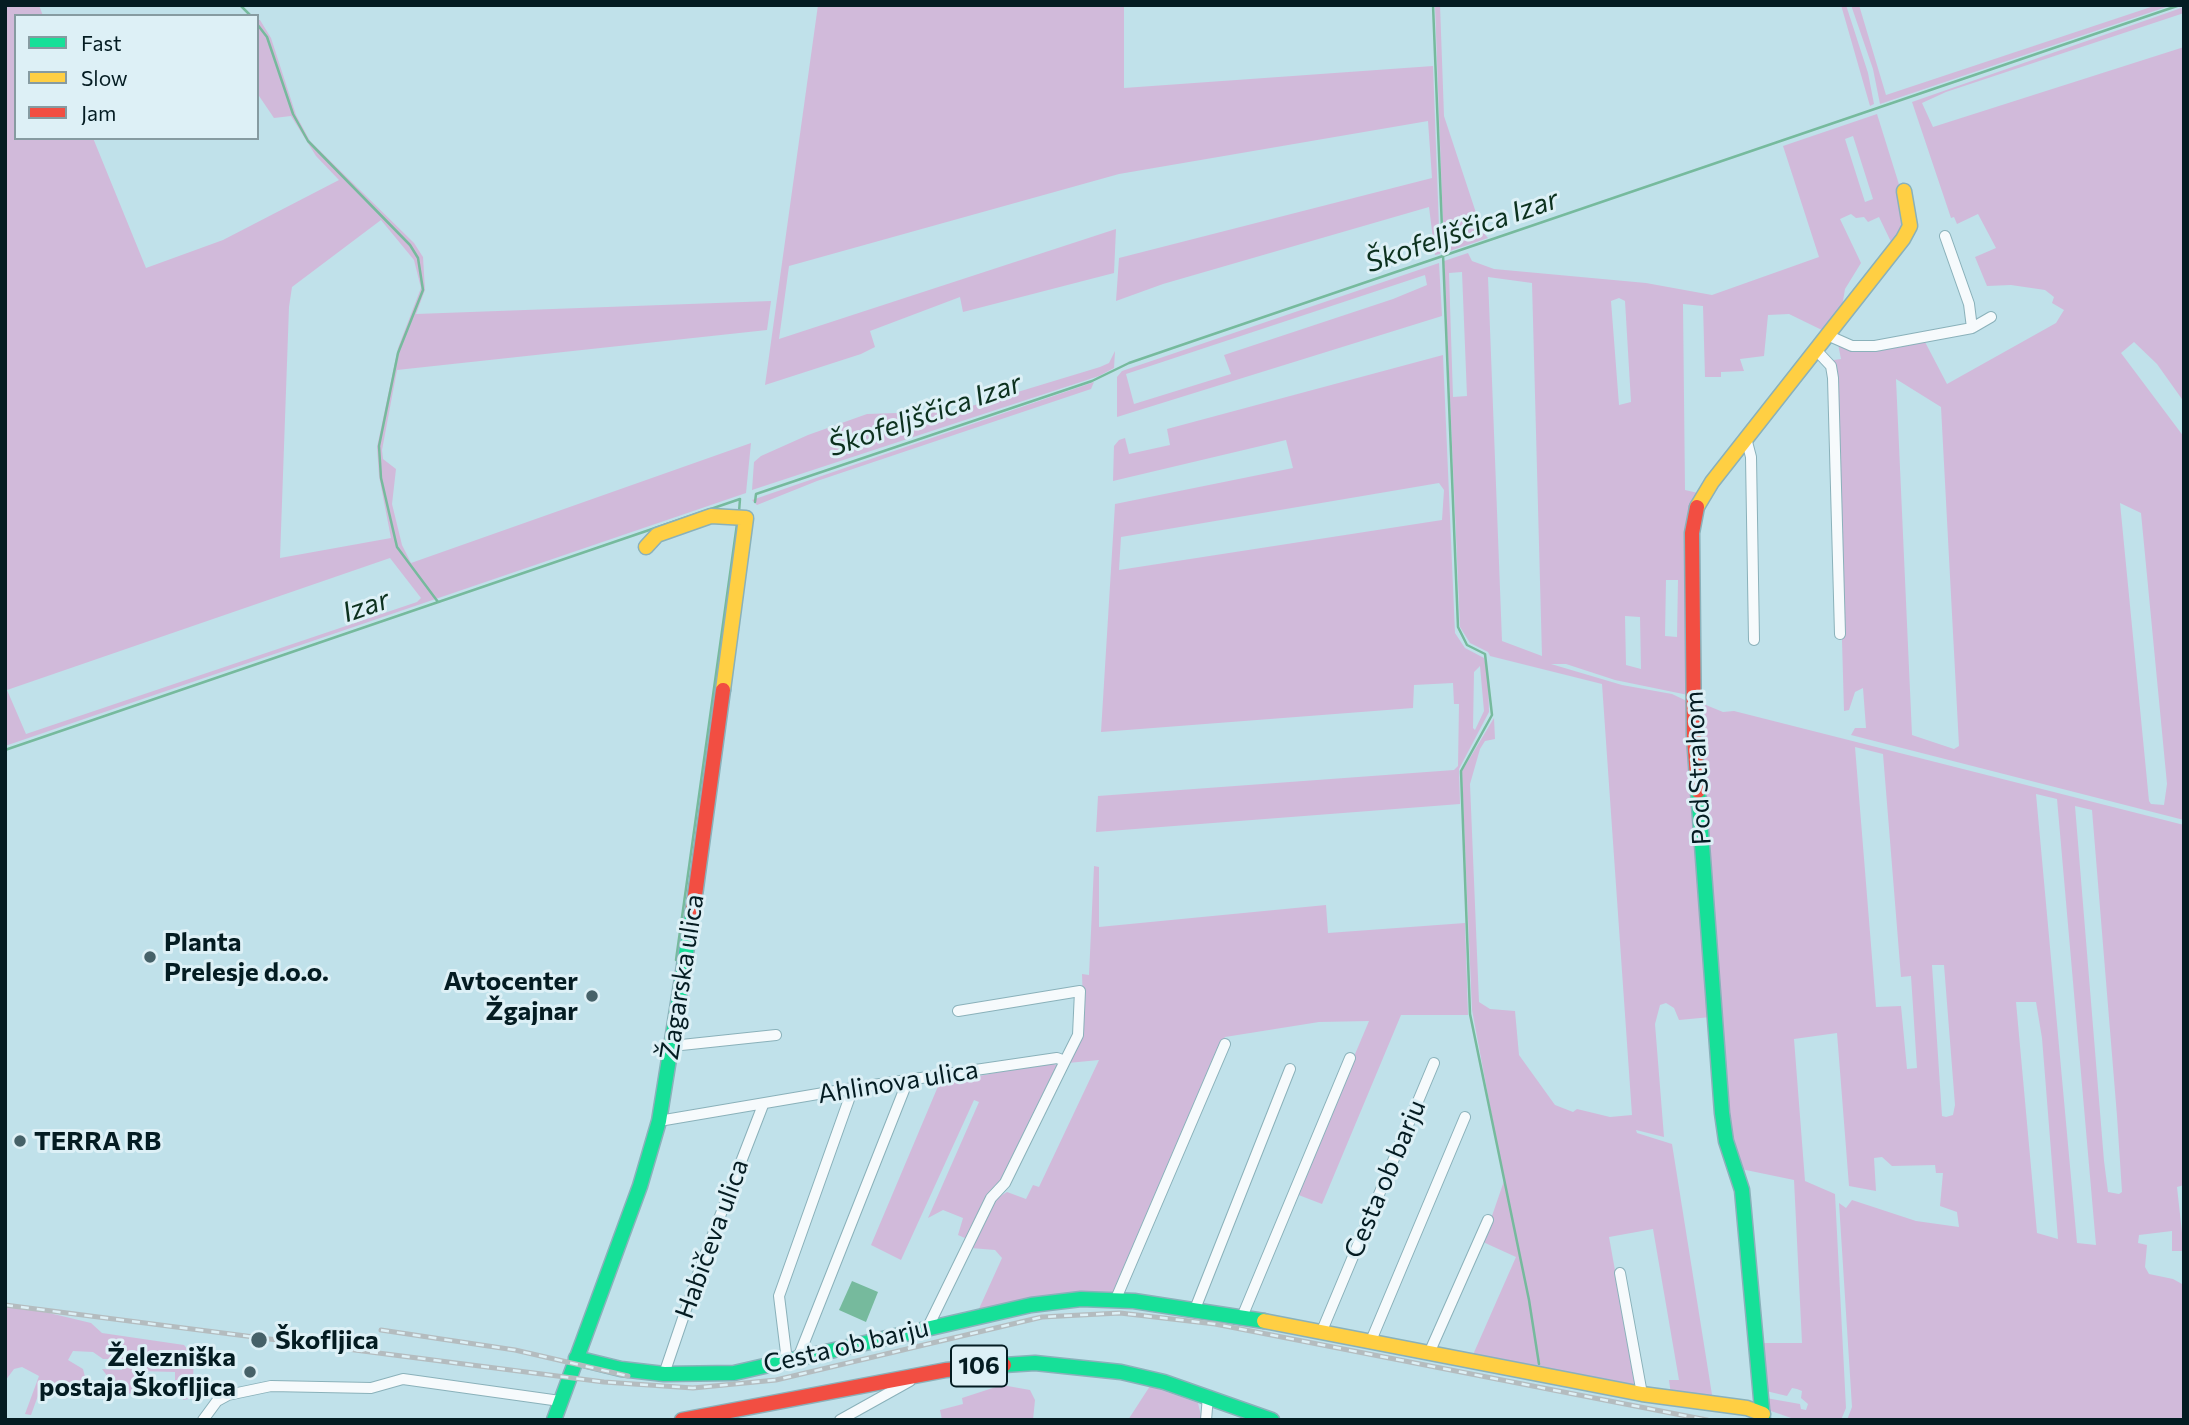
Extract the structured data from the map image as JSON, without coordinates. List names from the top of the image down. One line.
{"streets":{"street":["Pod Strahom","Žagarska ulica","Ahlinova ulica","Cesta ob barju","Habičeva ulica","106"]},"crossings":[["Pod Strahom","Cesta ob barju"],["Žagarska ulica","Ahlinova ulica"],["Žagarska ulica","Cesta ob barju"],["Ahlinova ulica","Habičeva ulica"],["Cesta ob barju","Habičeva ulica"]],"water":["Škofeljščica Izar","Izar"],"places":["Planta Prelesje d.o.o.","Avtocenter Žgajnar","TERRA RB","Škofljica","Železniška postaja Škofljica"],"legend":["Fast","Slow","Jam"]}
